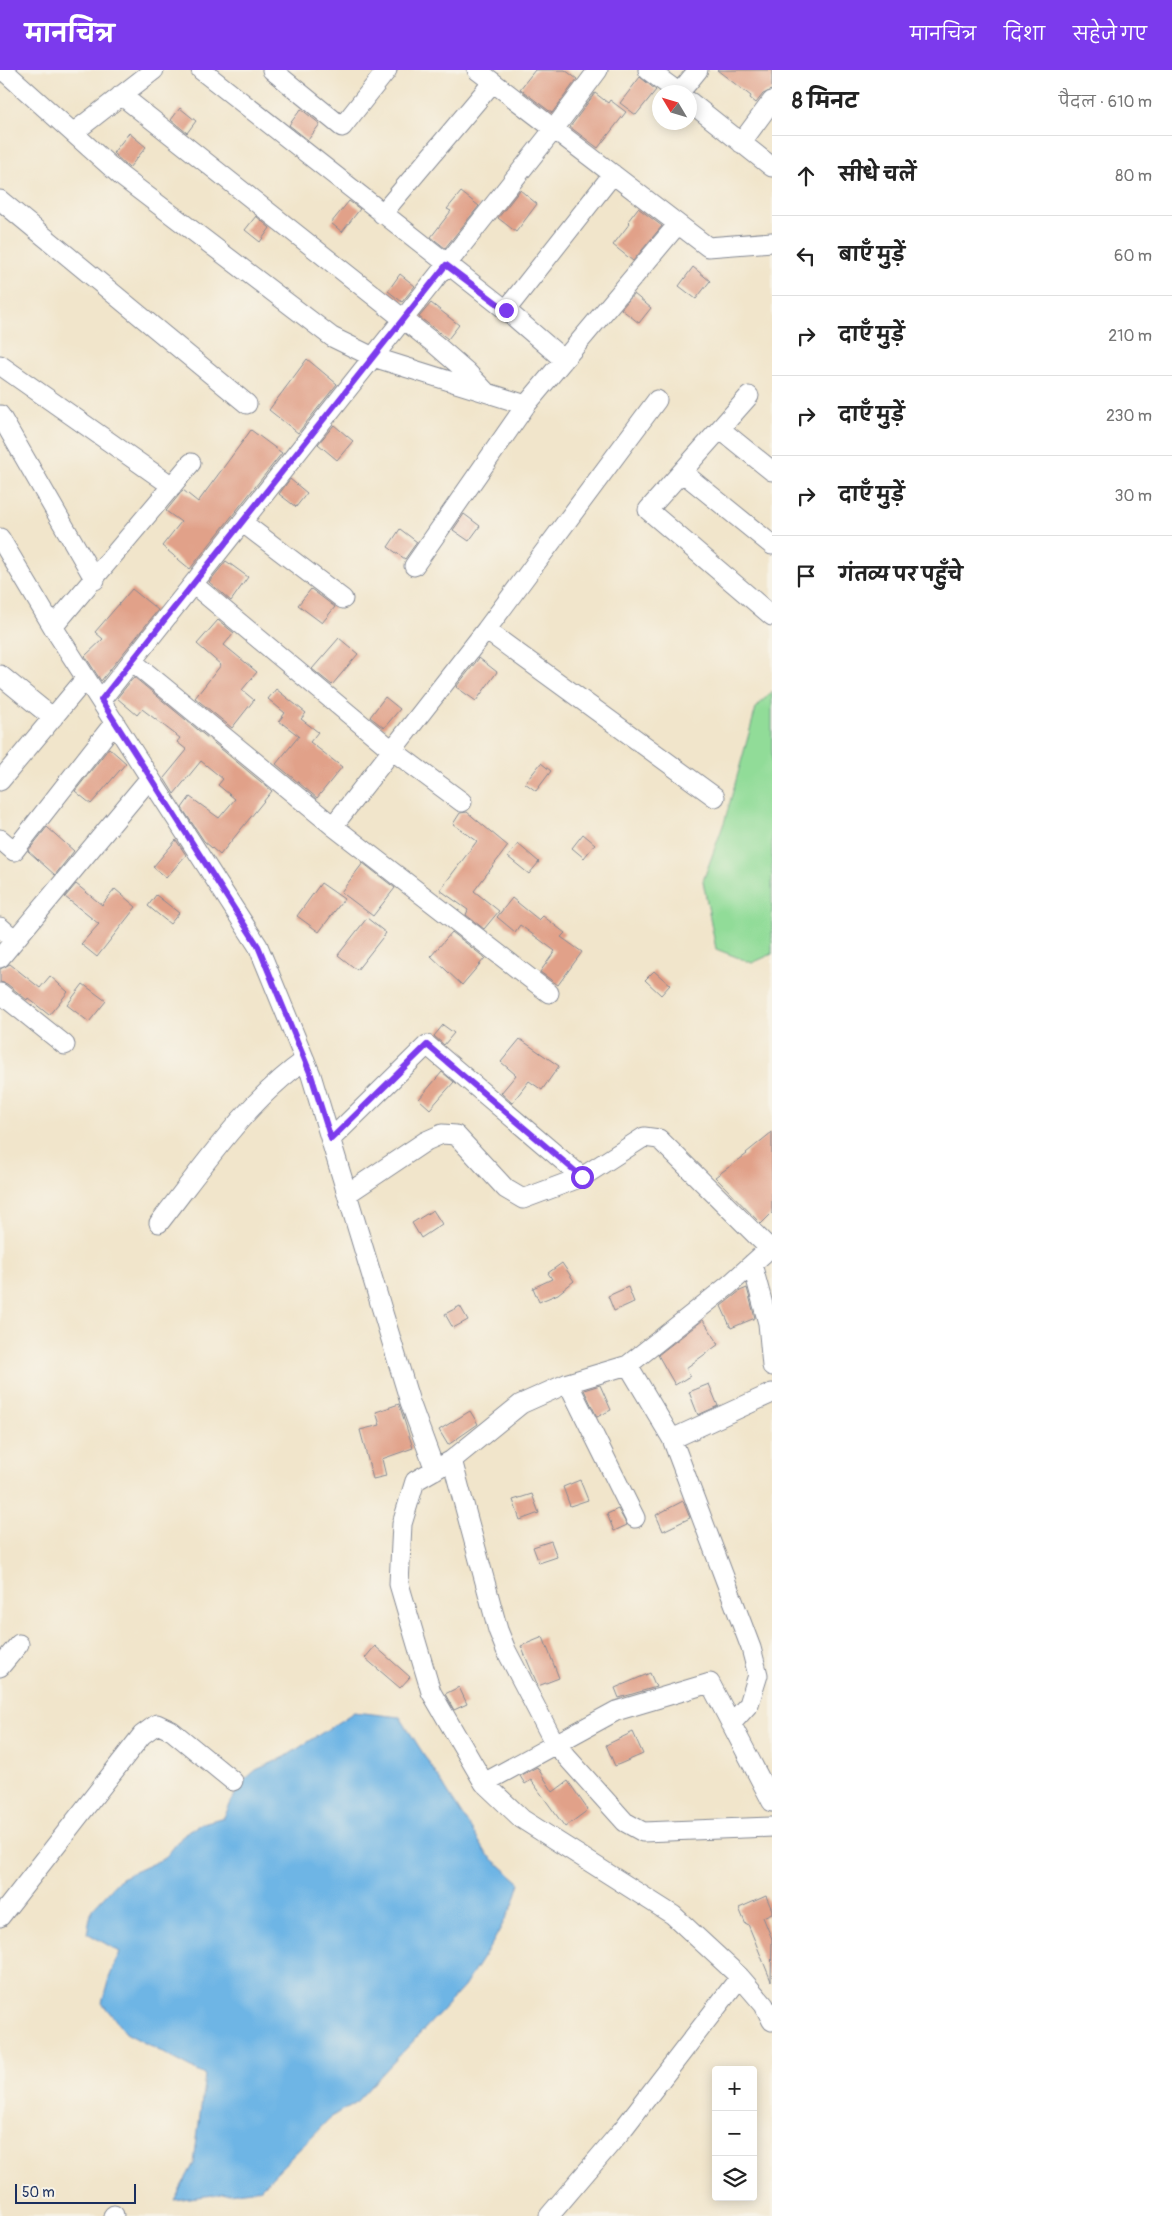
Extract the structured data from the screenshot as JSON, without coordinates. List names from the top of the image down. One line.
{"scale_bar":"50 m","north":"top left","page":{"header":"मानचित्र","nav":["मानचित्र","दिशा","सहेजे गए"],"heading":["8 मिनट","पैदल · 610 m"],"list":[["सीधे चलें","80 m"],["बाएँ मुड़ें","60 m"],["दाएँ मुड़ें","210 m"],["दाएँ मुड़ें","230 m"],["दाएँ मुड़ें","30 m"],"गंतव्य पर पहुँचे"],"map_buttons":["+","−"],"scale":"50 m"}}
